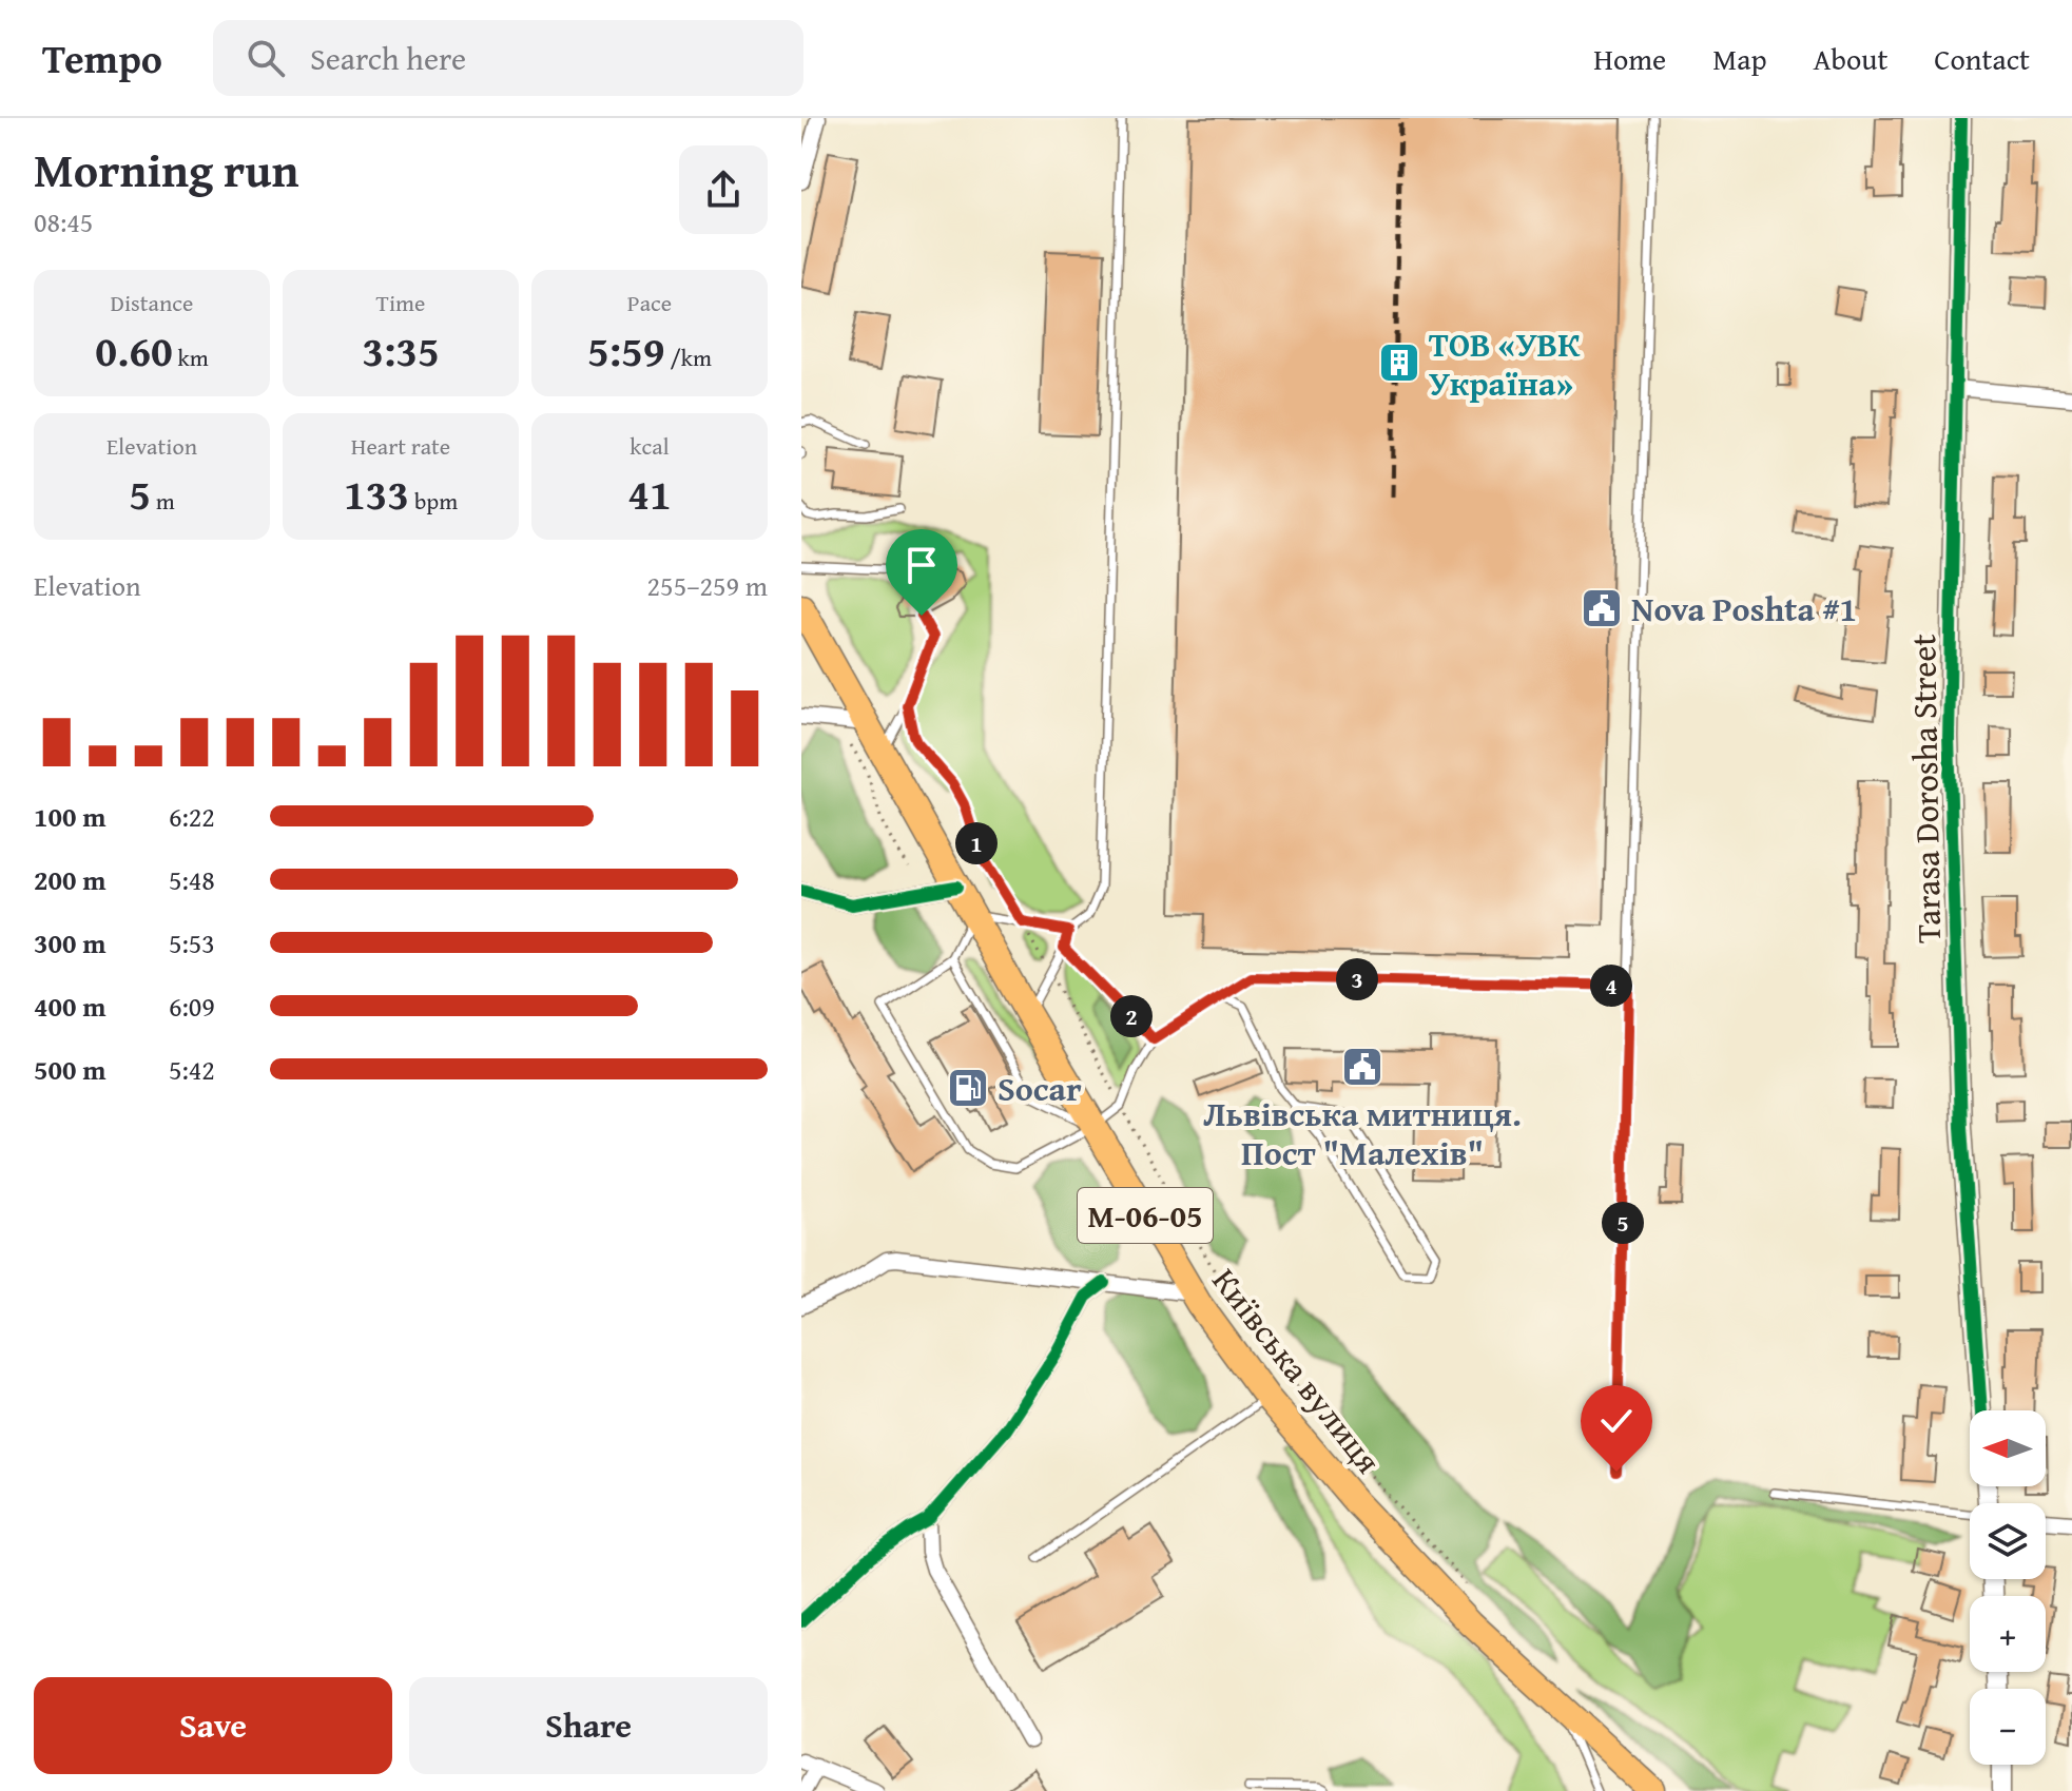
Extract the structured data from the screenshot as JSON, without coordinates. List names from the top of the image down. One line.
{"streets":{"highway":["М-06-05","Київська вулиця"],"street":["Tarasa Dorosha Street"]},"places":{"building":["ТОВ «УВК Україна»"],"public building":["Nova Poshta #1","Львівська митниця. Пост \"Малехів\""],"fuel station":["Socar"]},"north":"left","page":{"header":"Tempo","search":"Search here","nav":["Home","Map","About","Contact"],"heading":["Morning run","08:45"],"stats":[["Distance","0.60 km"],["Time","3:35"],["Pace","5:59 /km"],["Elevation","5 m"],["Heart rate","133 bpm"],["kcal","41"]],"chart":["Elevation","255–259 m"],"list":[{"name":"100 m","note":"6:22"},{"name":"200 m","note":"5:48"},{"name":"300 m","note":"5:53"},{"name":"400 m","note":"6:09"},{"name":"500 m","note":"5:42"}],"pins":["1","3","4","2","5"],"map_buttons":["+","−"],"buttons":["Save","Share"]}}
